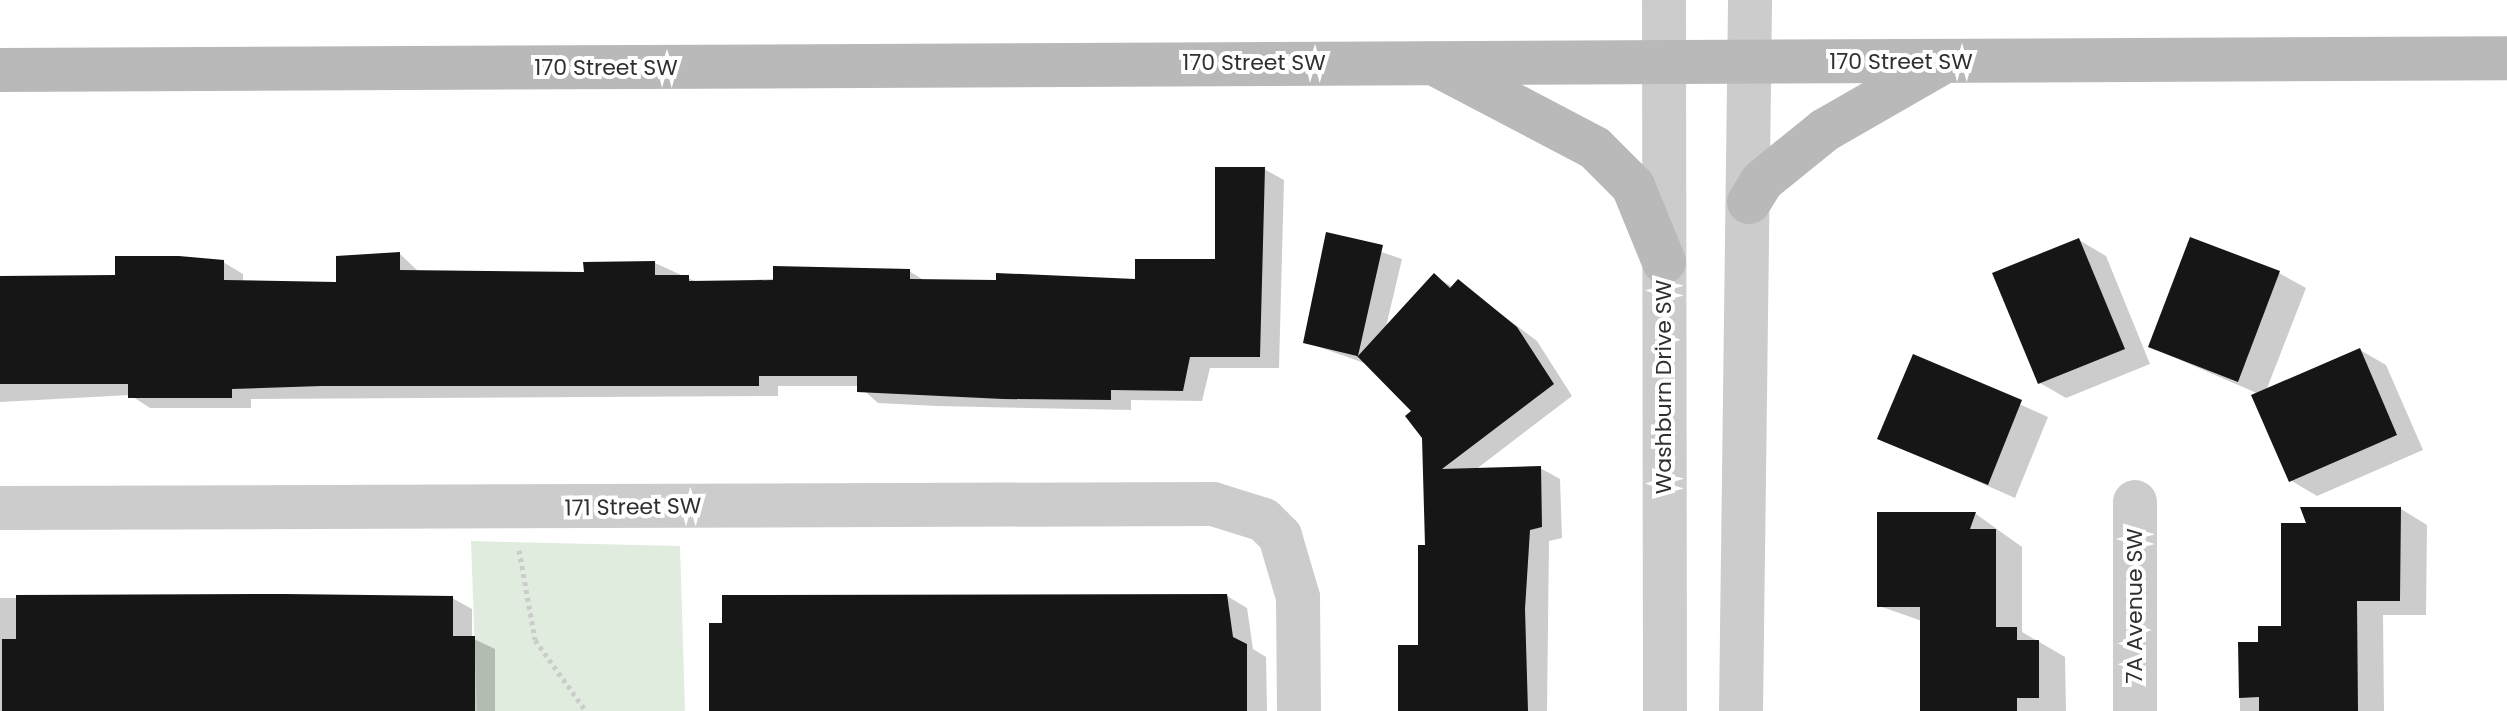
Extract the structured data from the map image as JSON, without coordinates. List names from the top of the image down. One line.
{"streets":{"main road":["170 Street SW"],"street":["Washburn Drive SW","171 Street SW","7A Avenue SW"]},"crossings":[["170 Street SW","Washburn Drive SW"]]}
